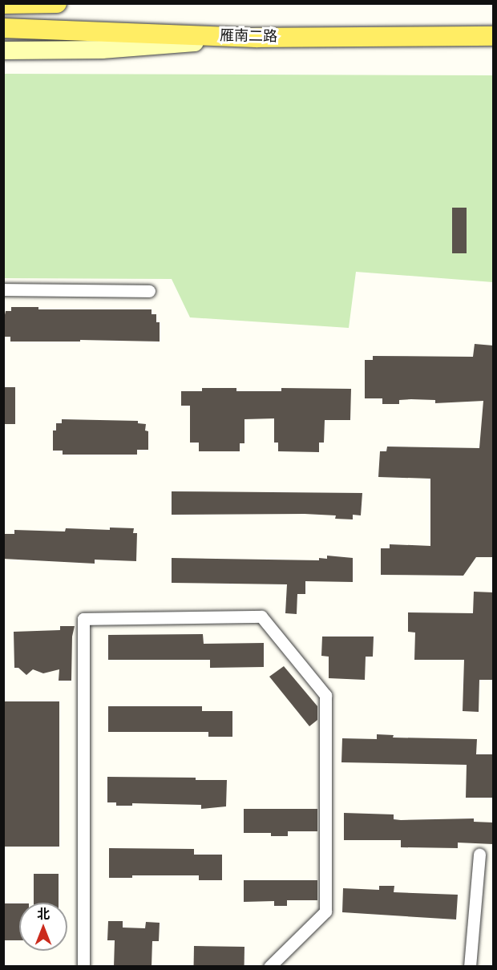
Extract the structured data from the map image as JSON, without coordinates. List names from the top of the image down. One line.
{"streets":{"main road":["雁南二路"]},"north":"top"}
